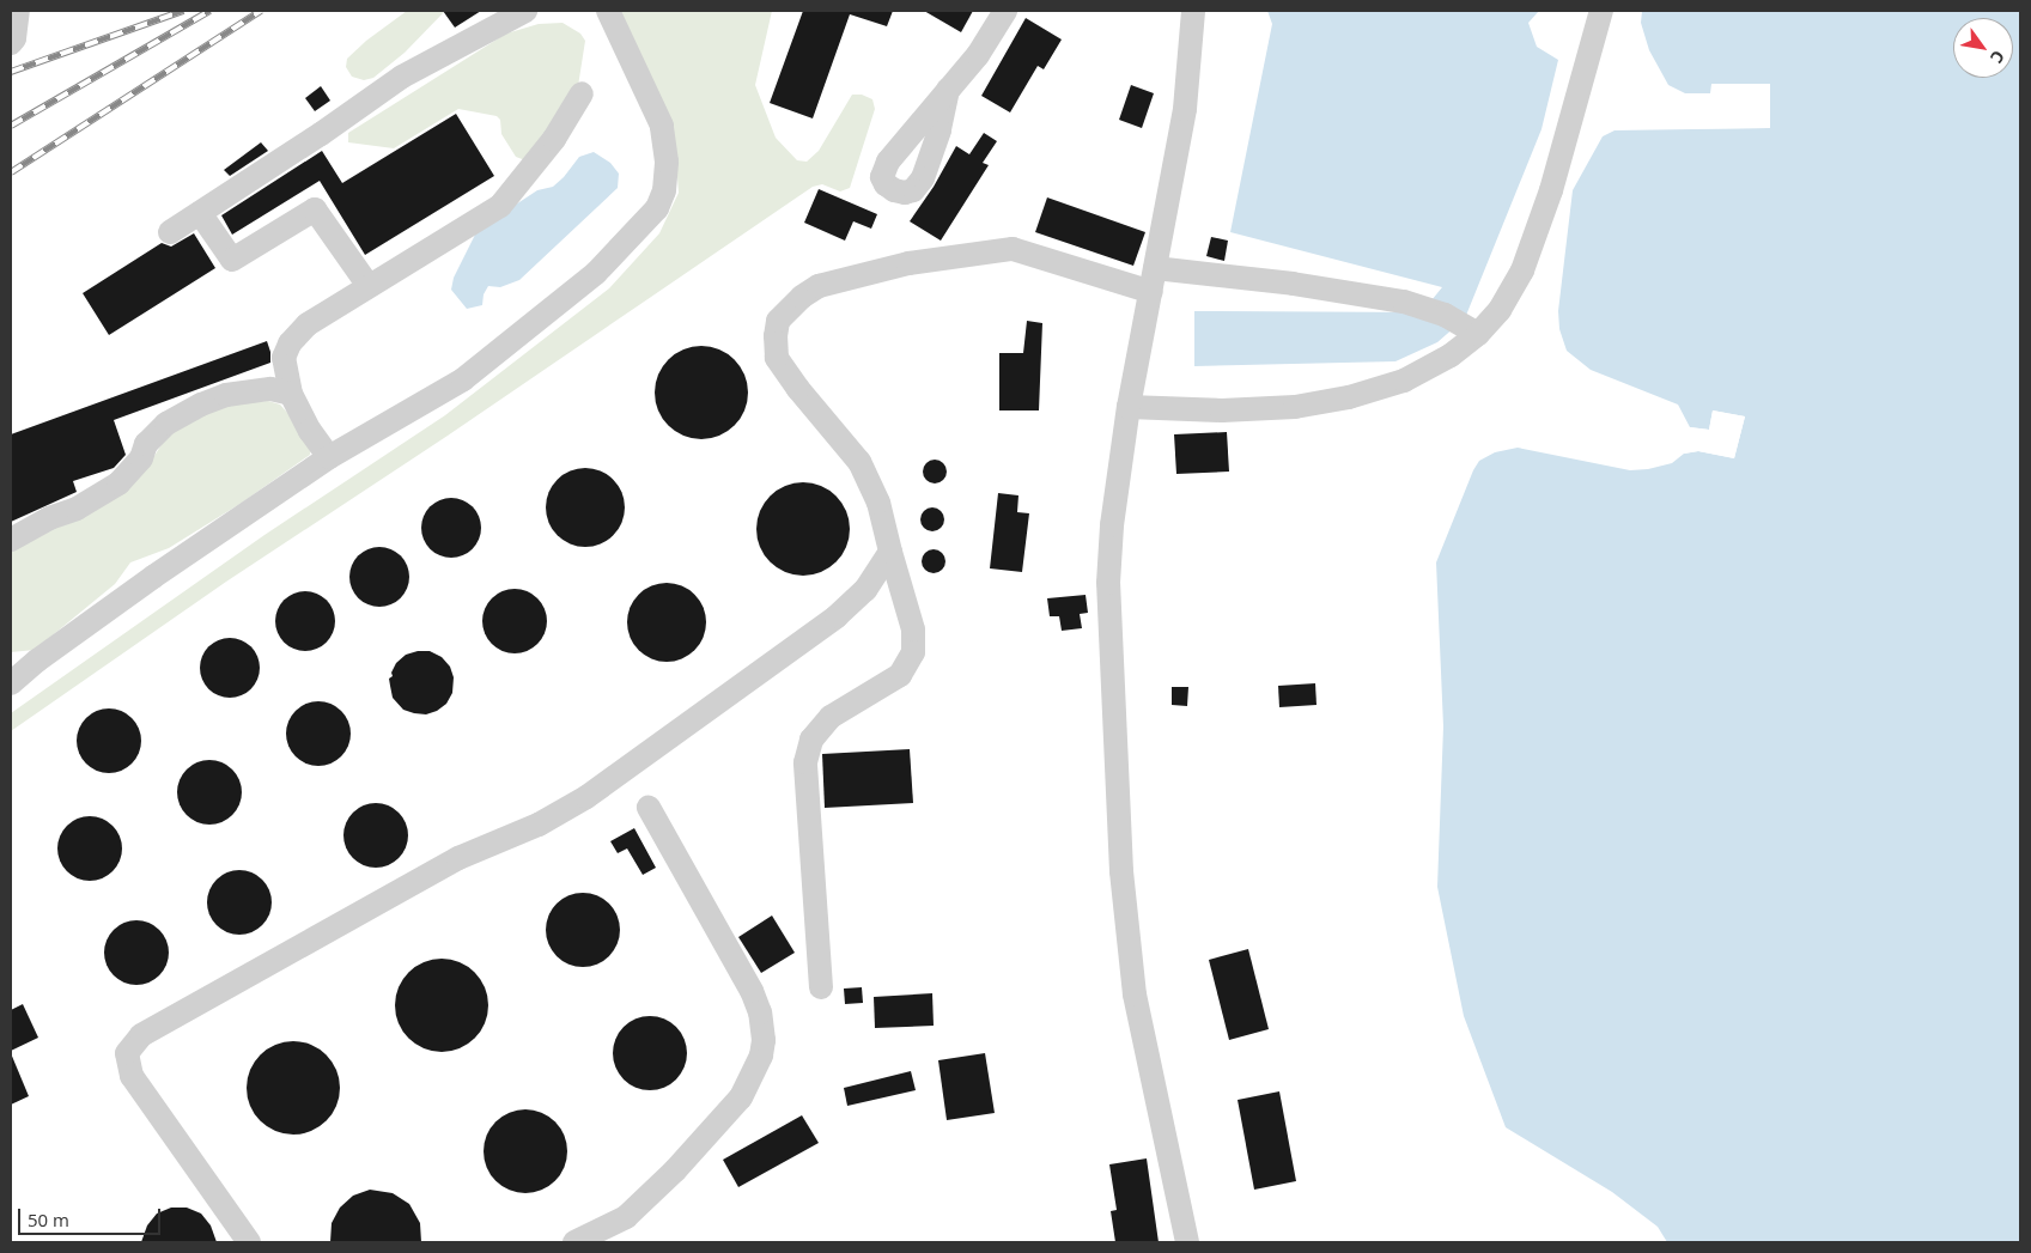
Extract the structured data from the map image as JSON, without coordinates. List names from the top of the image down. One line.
{"scale_bar":"50 m","north":"bottom right"}
